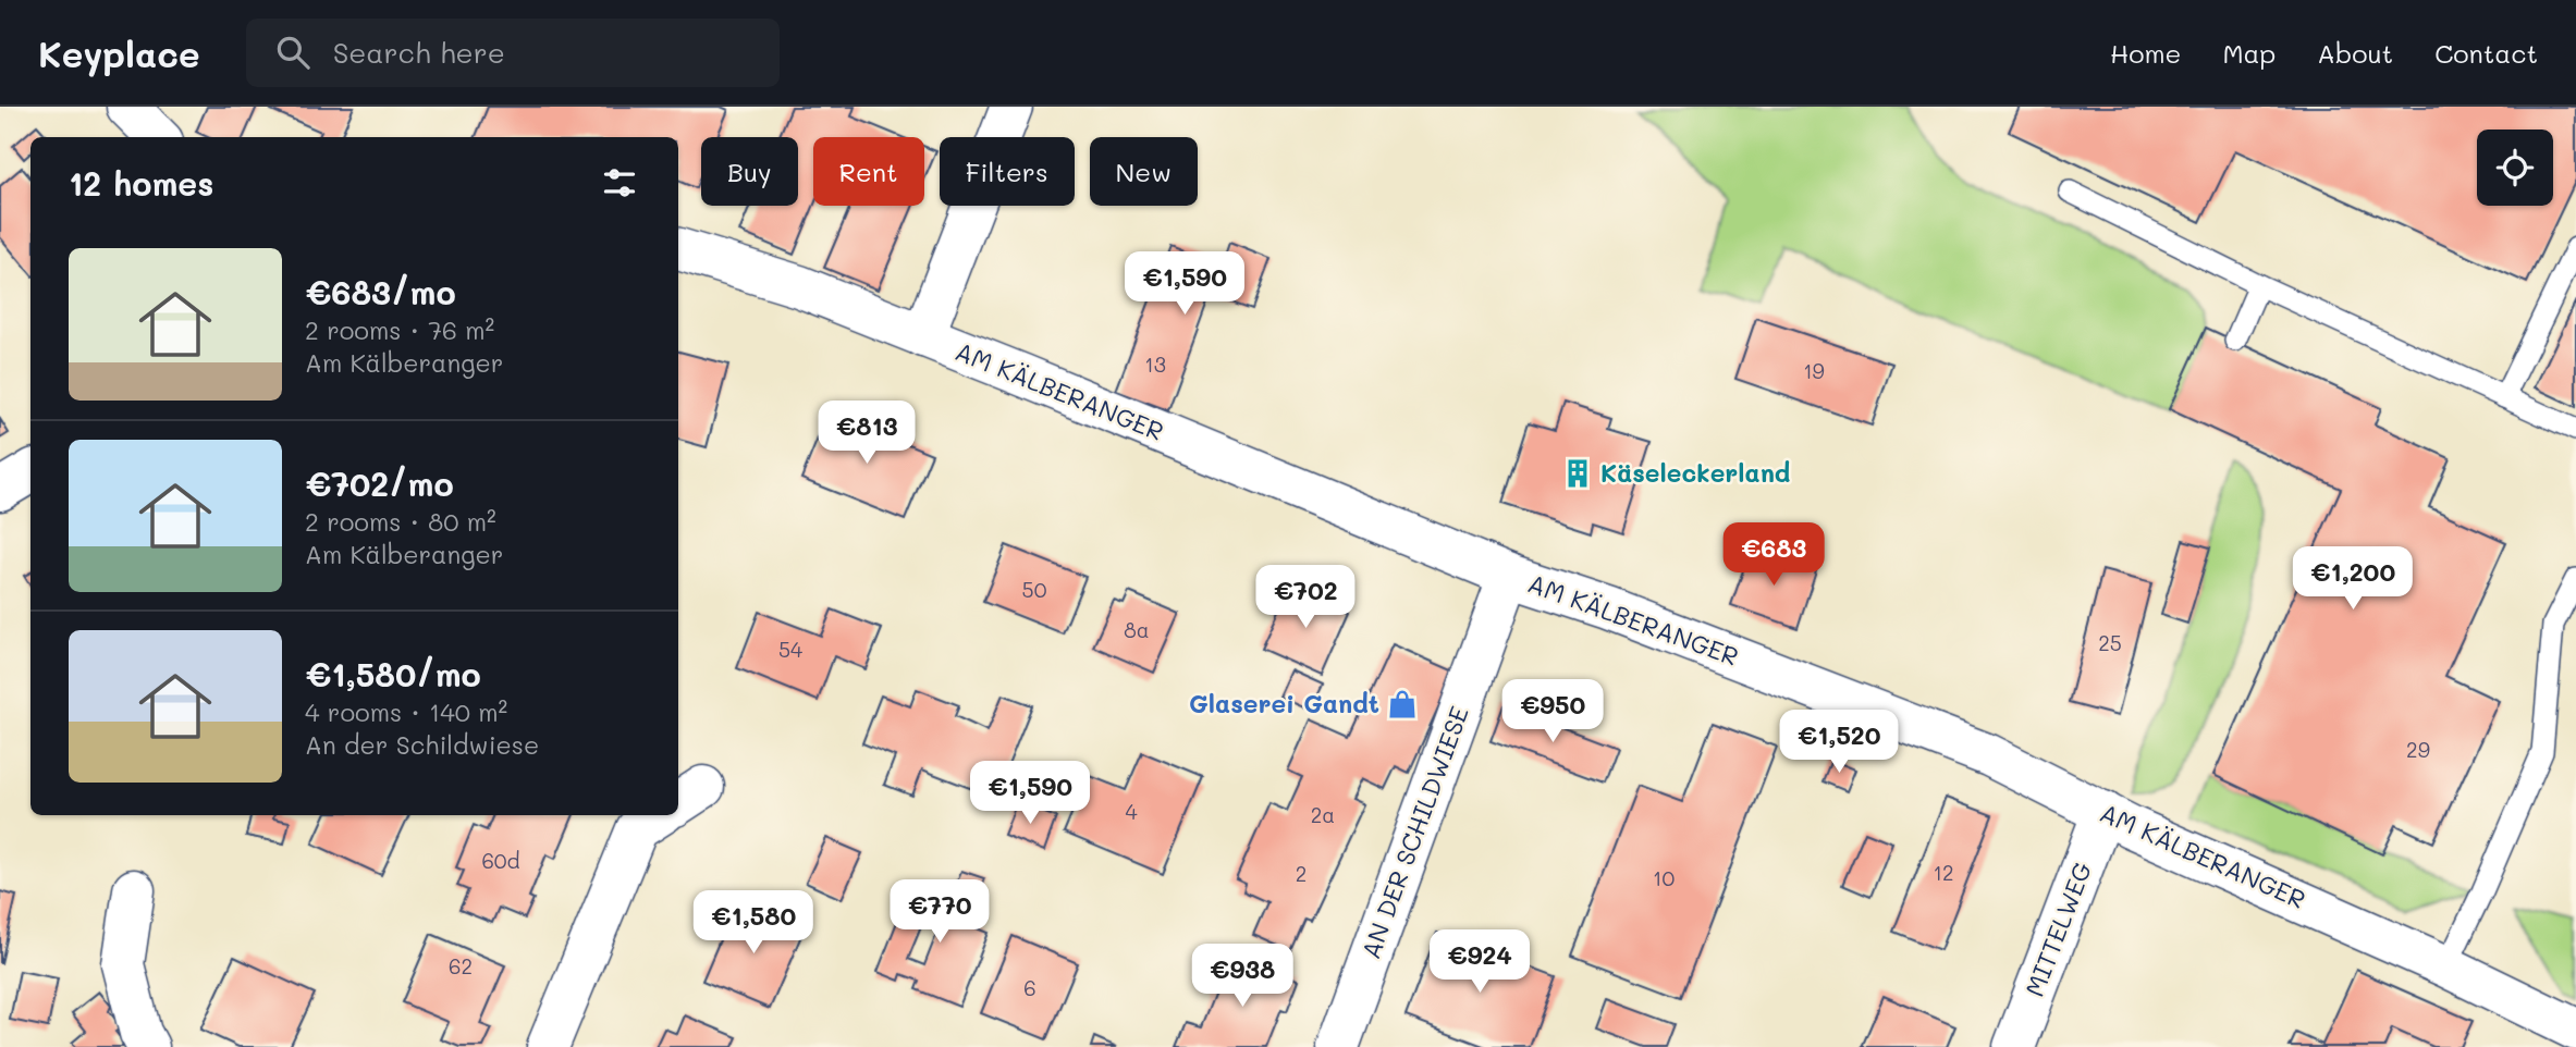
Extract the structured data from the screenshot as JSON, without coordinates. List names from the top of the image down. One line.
{"streets":{"street":["AM KÄLBERANGER","AN DER SCHILDWIESE","MITTELWEG"]},"crossings":[["AM KÄLBERANGER","AN DER SCHILDWIESE"],["AM KÄLBERANGER","MITTELWEG"]],"places":{"building":["Käseleckerland"],"shop":["Glaserei Gandt"]},"house_numbers":["13","19","50","8a","25","54","29","4","2a","60d","12","2","10","62","6"],"page":{"header":"Keyplace","search":"Search here","nav":["Home","Map","About","Contact"],"chip":["Buy","Rent","Filters","New"],"heading":"12 homes","list":[{"name":"€683/mo","note":"2 rooms · 76 m² · Am Kälberanger"},{"name":"€702/mo","note":"2 rooms · 80 m² · Am Kälberanger"},{"name":"€1,580/mo","note":"4 rooms · 140 m² · An der Schildwiese"}],"price":["€1,590","€813","€683","€1,200","€702","€950","€1,520","€1,590","€770","€1,580","€924","€938"]}}
